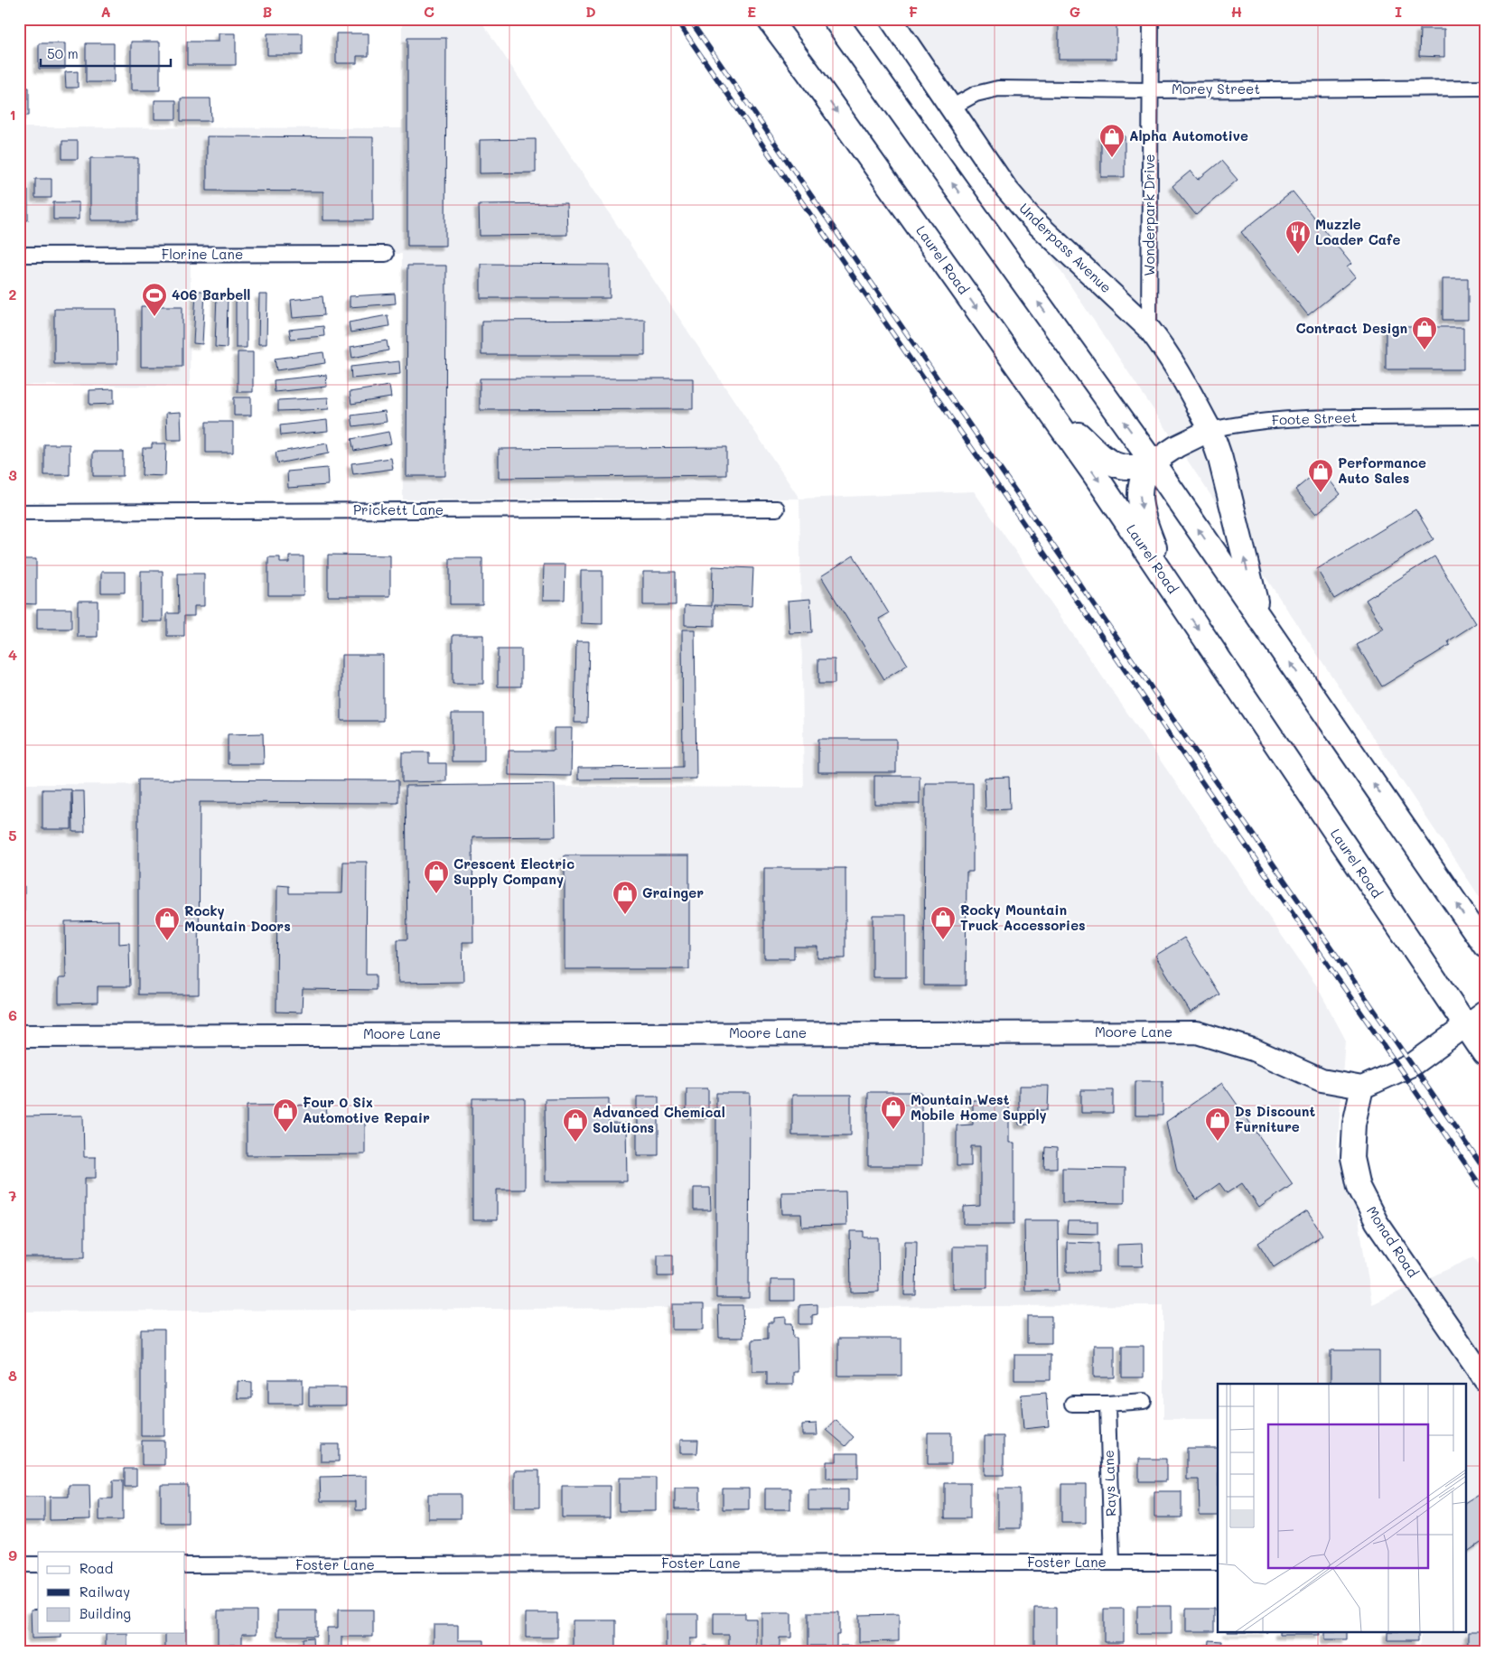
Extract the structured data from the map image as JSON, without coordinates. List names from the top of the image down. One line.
{"streets":{"main road":["Laurel Road"],"street":["Morey Street","Wonderpark Drive","Underpass Avenue","Florine Lane","Foote Street","Prickett Lane","Moore Lane","Monad Road","Rays Lane","Foster Lane"]},"crossings":[["Morey Street","Wonderpark Drive"],["Morey Street","Underpass Avenue"],["Wonderpark Drive","Underpass Avenue"],["Underpass Avenue","Foote Street"],["Moore Lane","Monad Road"],["Rays Lane","Foster Lane"]],"places":{"shop":["Alpha Automotive","Contract Design","Performance Auto Sales","Crescent Electric Supply Company","Grainger","Rocky Mountain Truck Accessories","Rocky Mountain Doors","Mountain West Mobile Home Supply","Four 0 Six Automotive Repair","Ds Discount Furniture","Advanced Chemical Solutions"],"restaurant":["Muzzle Loader Cafe"],"sports":["406 Barbell"]},"legend":["Road","Railway","Building"],"scale_bar":"50 m","grid":{"columns":["A","B","C","D","E","F","G","H","I"],"rows":["1","2","3","4","5","6","7","8","9"]}}
